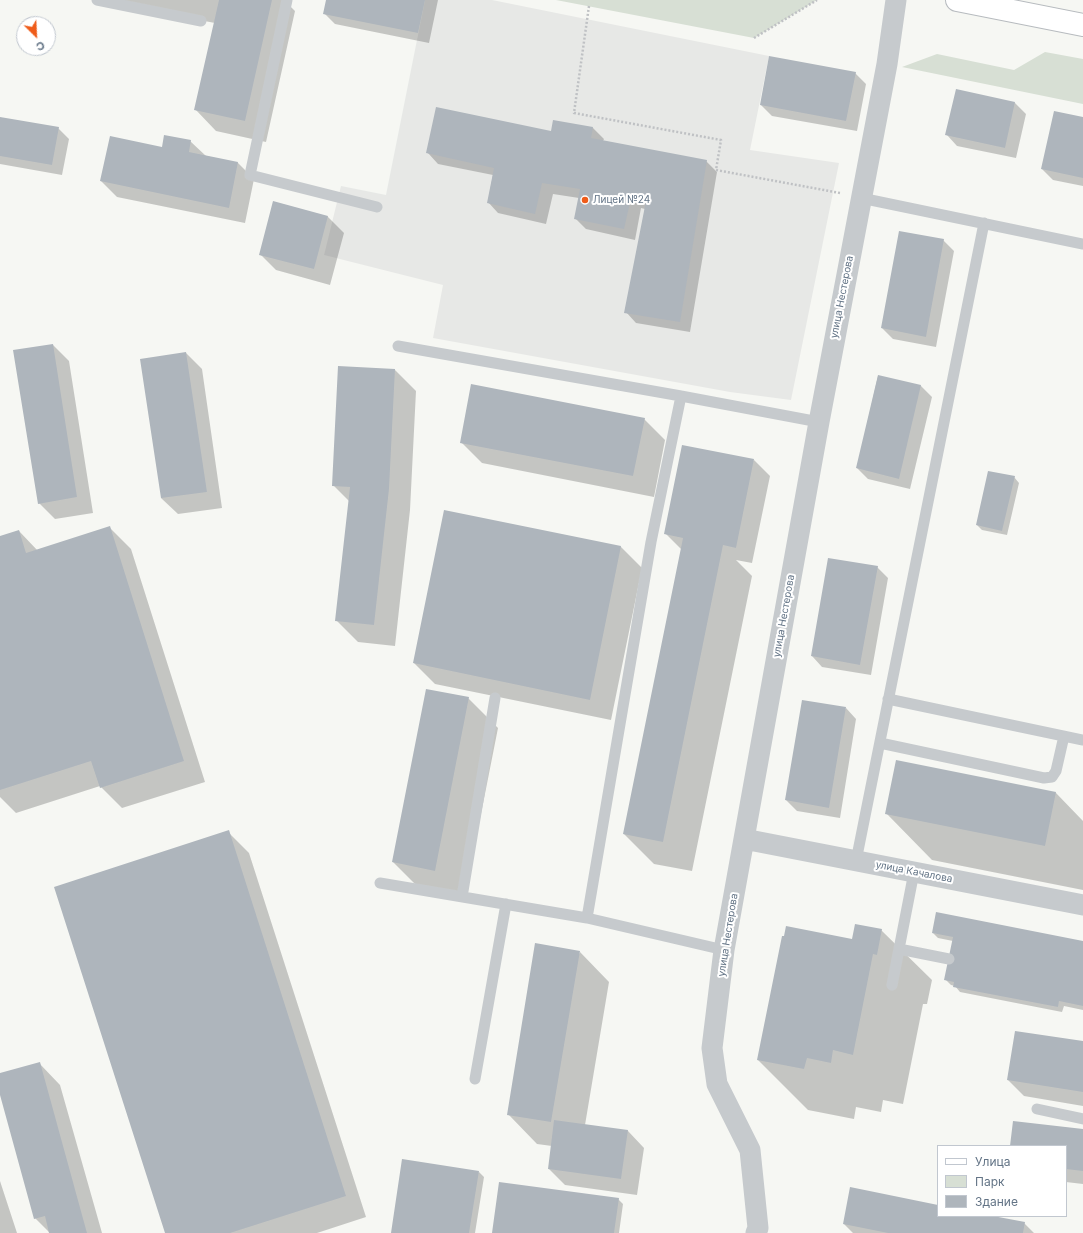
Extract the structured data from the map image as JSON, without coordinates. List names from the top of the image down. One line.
{"streets":{"street":["улица Нестерова","улица Качалова"]},"crossings":[["улица Нестерова","улица Качалова"]],"places":["Лицей №24"],"legend":["Улица","Парк","Здание"],"north":"bottom right"}
